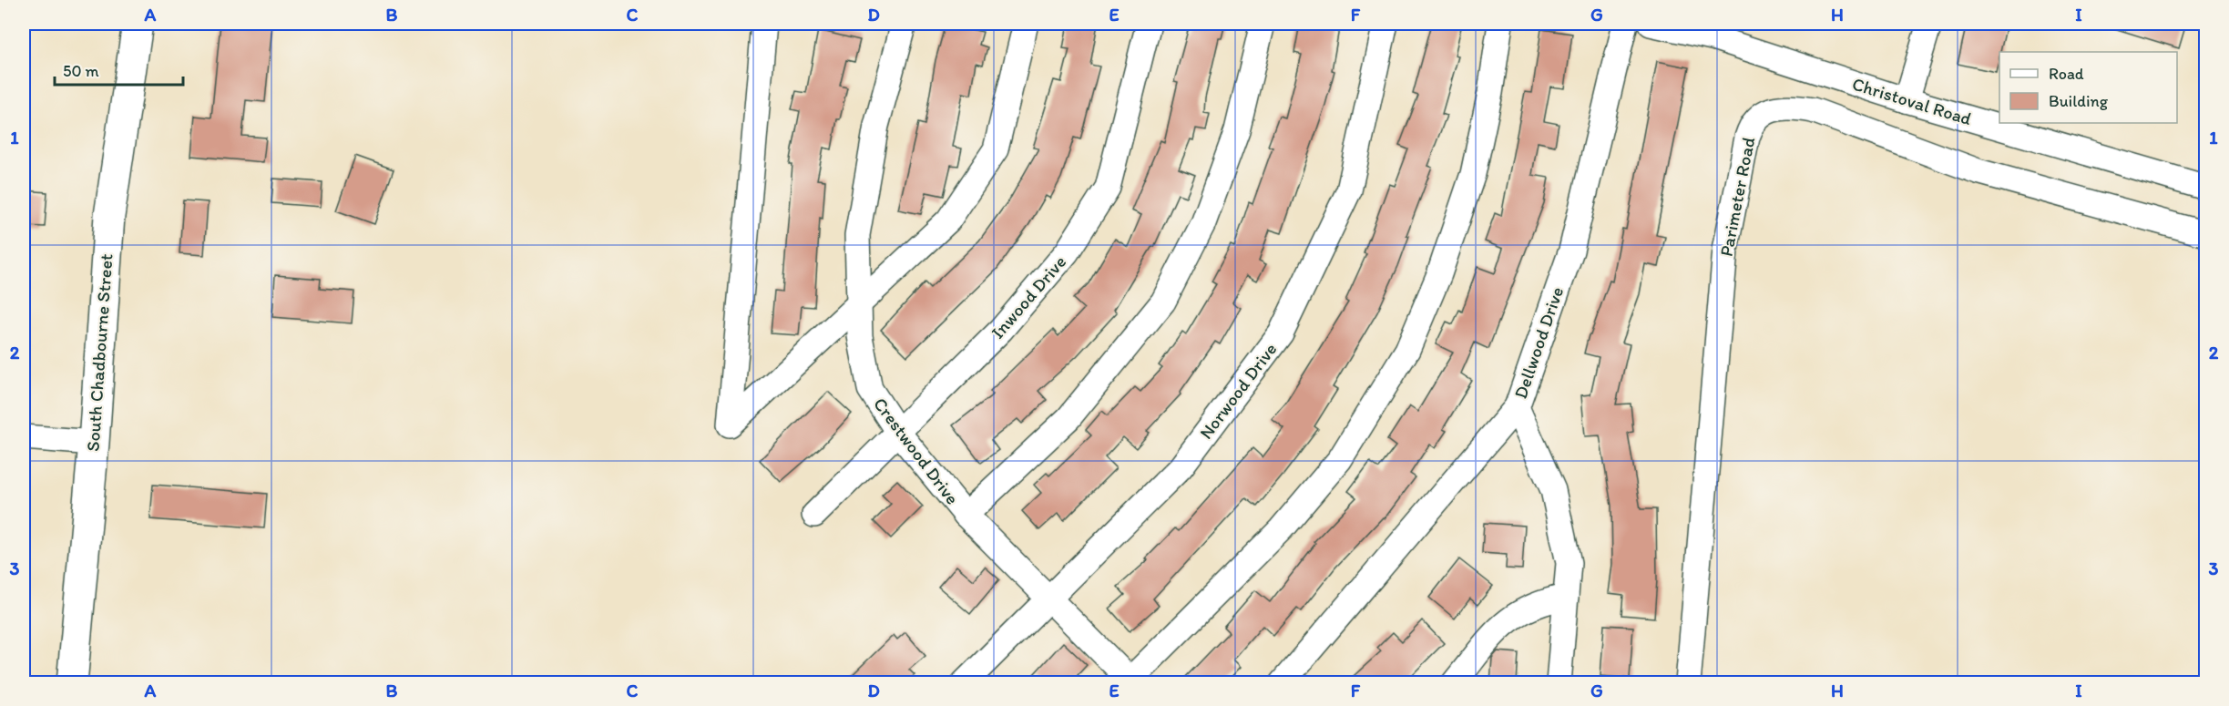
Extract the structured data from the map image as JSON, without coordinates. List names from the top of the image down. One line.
{"streets":{"main road":["South Chadbourne Street"],"street":["Christoval Road","Parimeter Road","Inwood Drive","Dellwood Drive","Norwood Drive","Crestwood Drive"]},"crossings":[["Inwood Drive","Crestwood Drive"],["Norwood Drive","Crestwood Drive"]],"legend":["Road","Building"],"scale_bar":"50 m","grid":{"columns":["A","B","C","D","E","F","G","H","I"],"rows":["1","2","3"]}}
